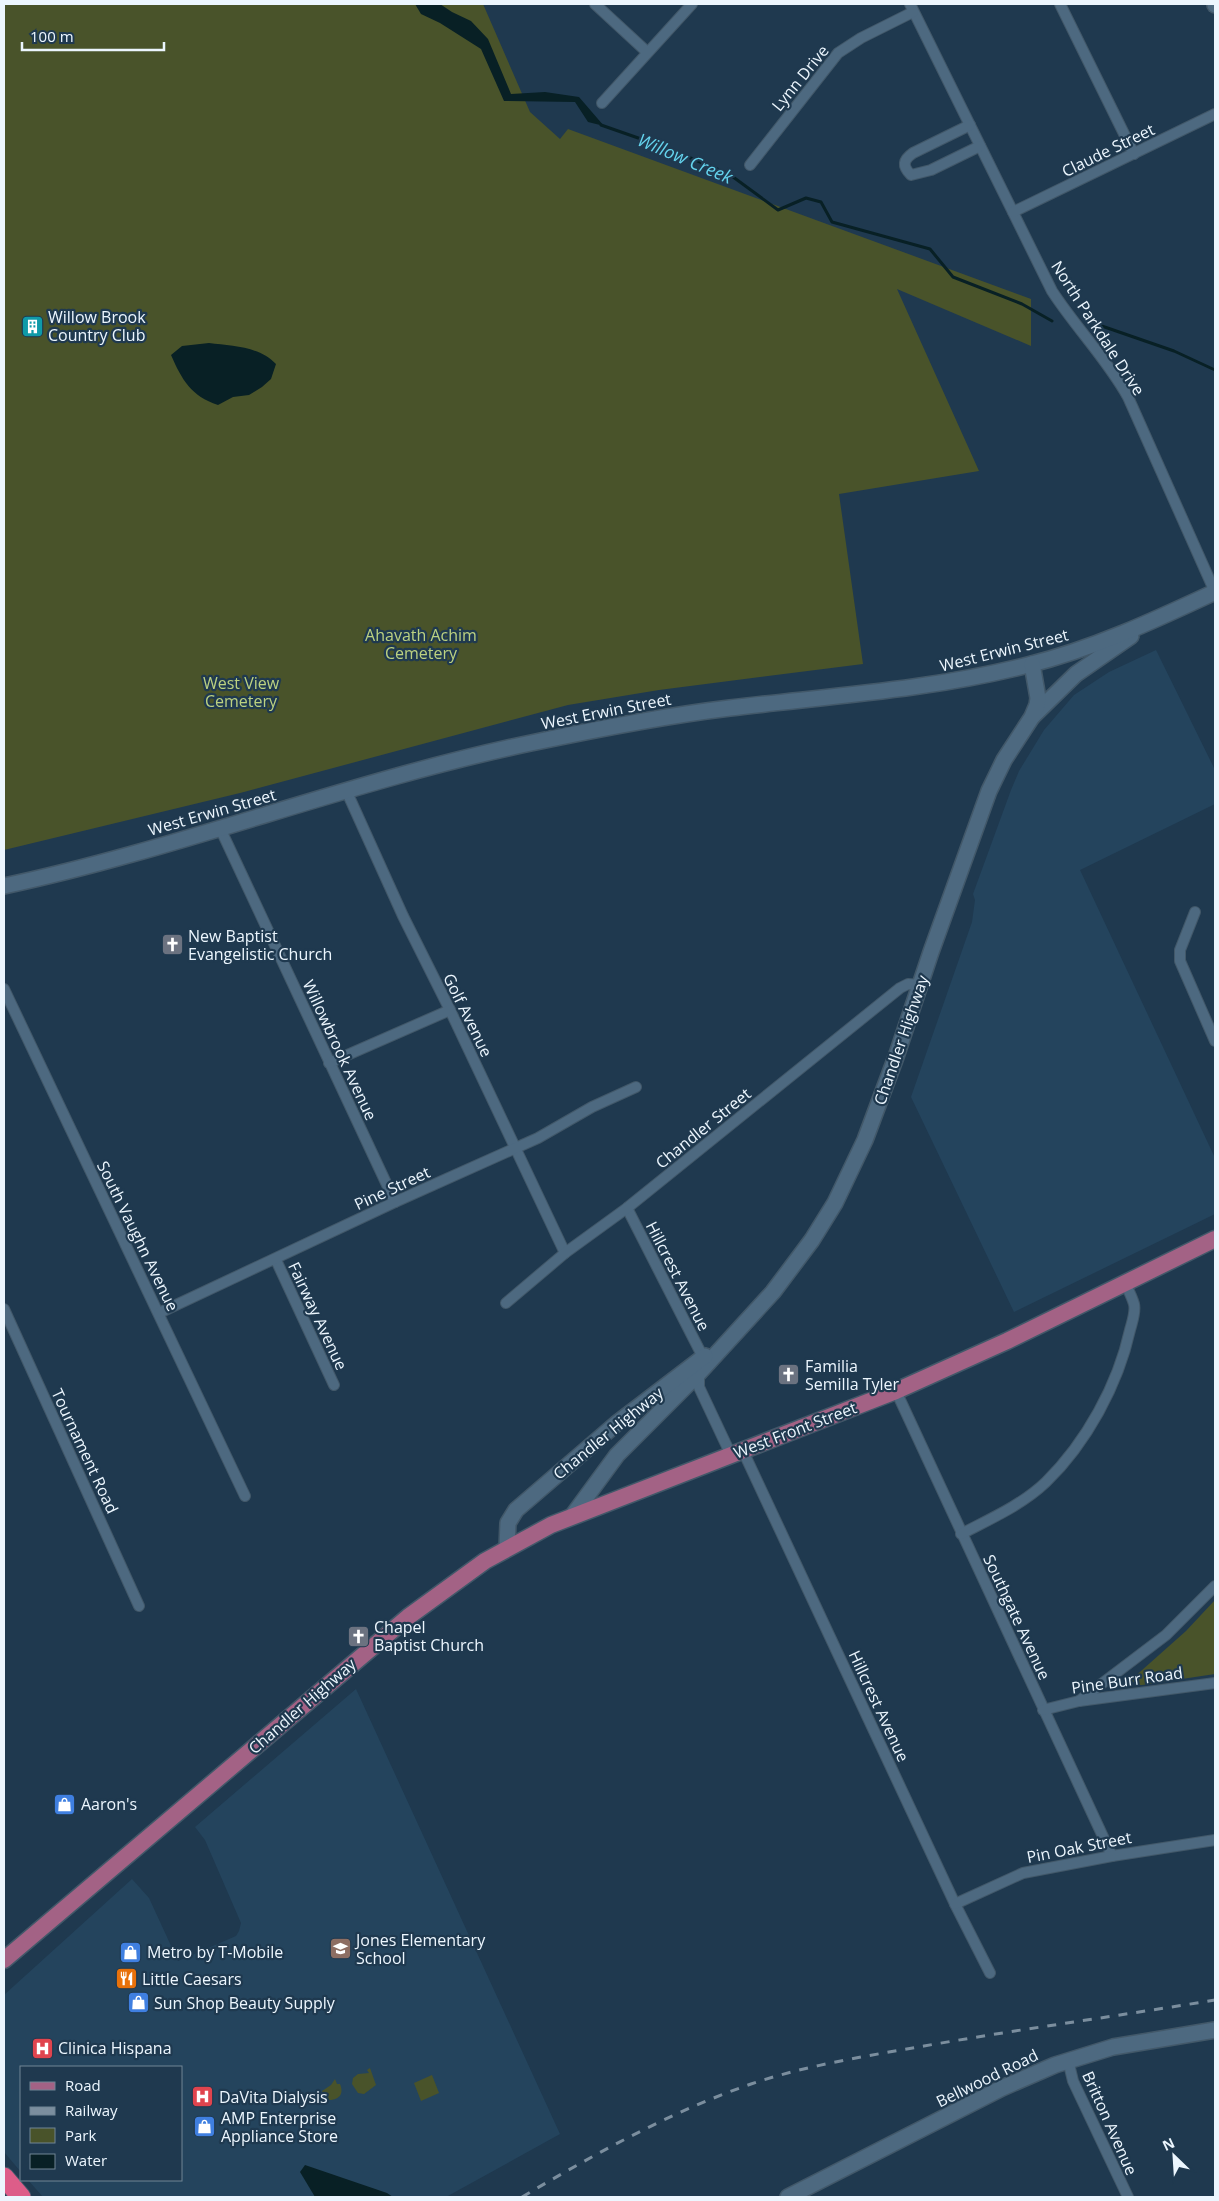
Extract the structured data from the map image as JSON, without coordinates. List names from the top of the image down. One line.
{"streets":{"main road":["Chandler Highway","West Front Street"],"street":["Lynn Drive","Claude Street","North Parkdale Drive","West Erwin Street","Golf Avenue","Willowbrook Avenue","Chandler Street","Pine Street","South Vaughn Avenue","Hillcrest Avenue","Fairway Avenue","Tournament Road","Southgate Avenue","Pine Burr Road","Pin Oak Street","Bellwood Road","Britton Avenue"]},"crossings":[["Lynn Drive","North Parkdale Drive"],["Claude Street","North Parkdale Drive"],["North Parkdale Drive","West Erwin Street"],["West Erwin Street","Golf Avenue"],["West Erwin Street","Chandler Highway"],["West Erwin Street","Willowbrook Avenue"],["Golf Avenue","Chandler Street"],["Golf Avenue","Pine Street"],["Chandler Highway","Chandler Street"],["Chandler Highway","Hillcrest Avenue"],["Chandler Highway","West Front Street"],["Willowbrook Avenue","Pine Street"],["Chandler Street","Hillcrest Avenue"],["Pine Street","South Vaughn Avenue"],["Pine Street","Fairway Avenue"],["Hillcrest Avenue","West Front Street"],["Hillcrest Avenue","Pin Oak Street"],["West Front Street","Southgate Avenue"],["Southgate Avenue","Pine Burr Road"],["Southgate Avenue","Pin Oak Street"],["Bellwood Road","Britton Avenue"]],"water":["Willow Creek"],"parks":["Ahavath Achim Cemetery","West View Cemetery"],"places":{"building":["Willow Brook Country Club"],"church":["New Baptist Evangelistic Church","Familia Semilla Tyler","Chapel Baptist Church"],"shop":["Aaron's","Metro by T-Mobile","Sun Shop Beauty Supply","AMP Enterprise Appliance Store"],"school or university":["Jones Elementary School"],"restaurant":["Little Caesars"],"hospital":["Clinica Hispana","DaVita Dialysis"]},"legend":["Road","Railway","Park","Water"],"scale_bar":"100 m","north":"top left"}
